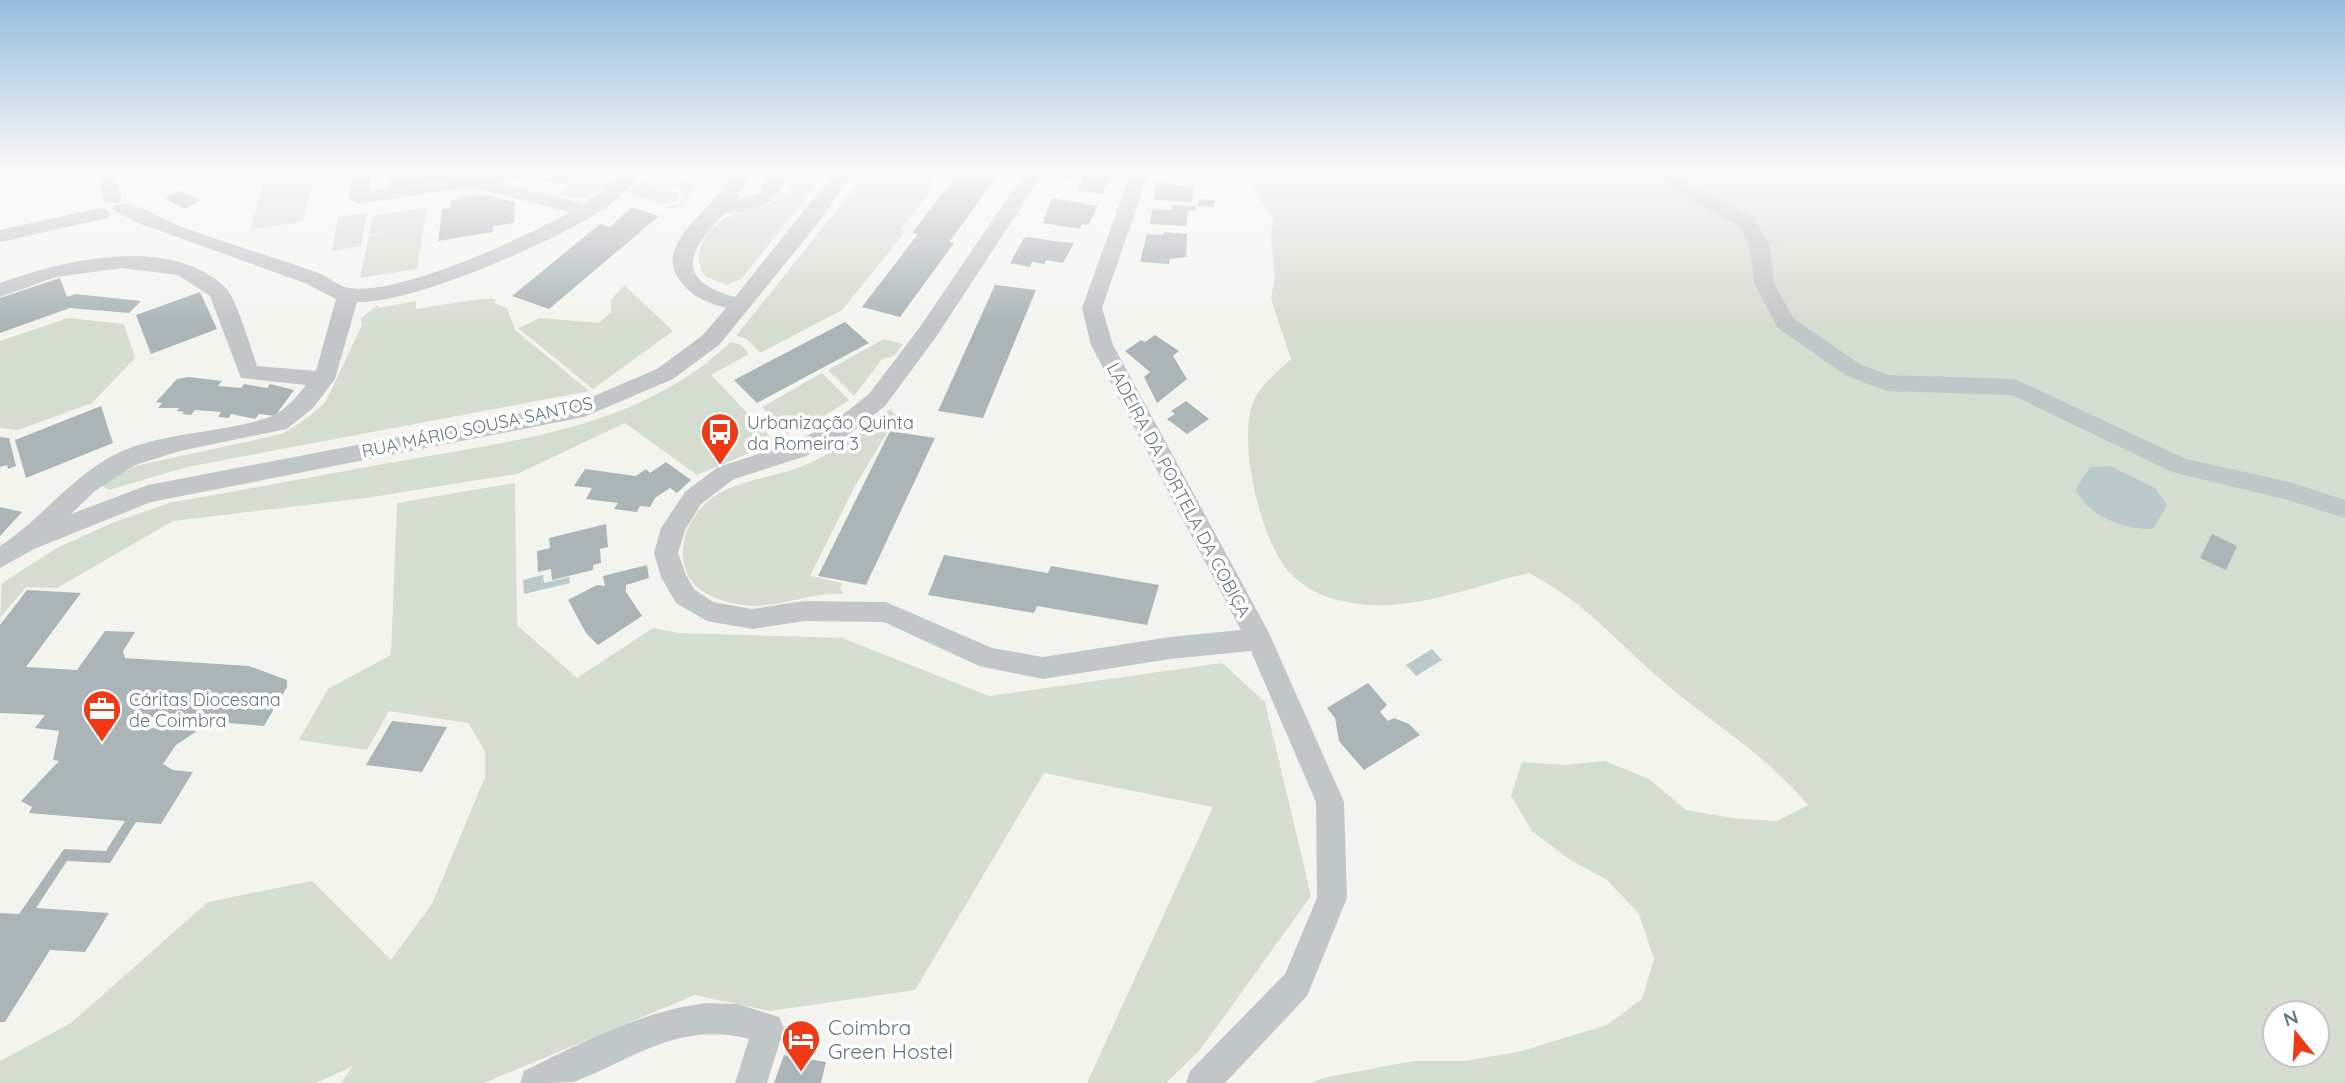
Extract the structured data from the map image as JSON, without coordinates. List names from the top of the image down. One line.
{"streets":{"street":["RUA MÁRIO SOUSA SANTOS","LADEIRA DA PORTELA DA COBIÇA"]},"places":{"bus stop":["Urbanização Quinta da Romeira 3"],"office":["Cáritas Diocesana de Coimbra"],"hotel":["Coimbra Green Hostel"]},"north":"top"}
